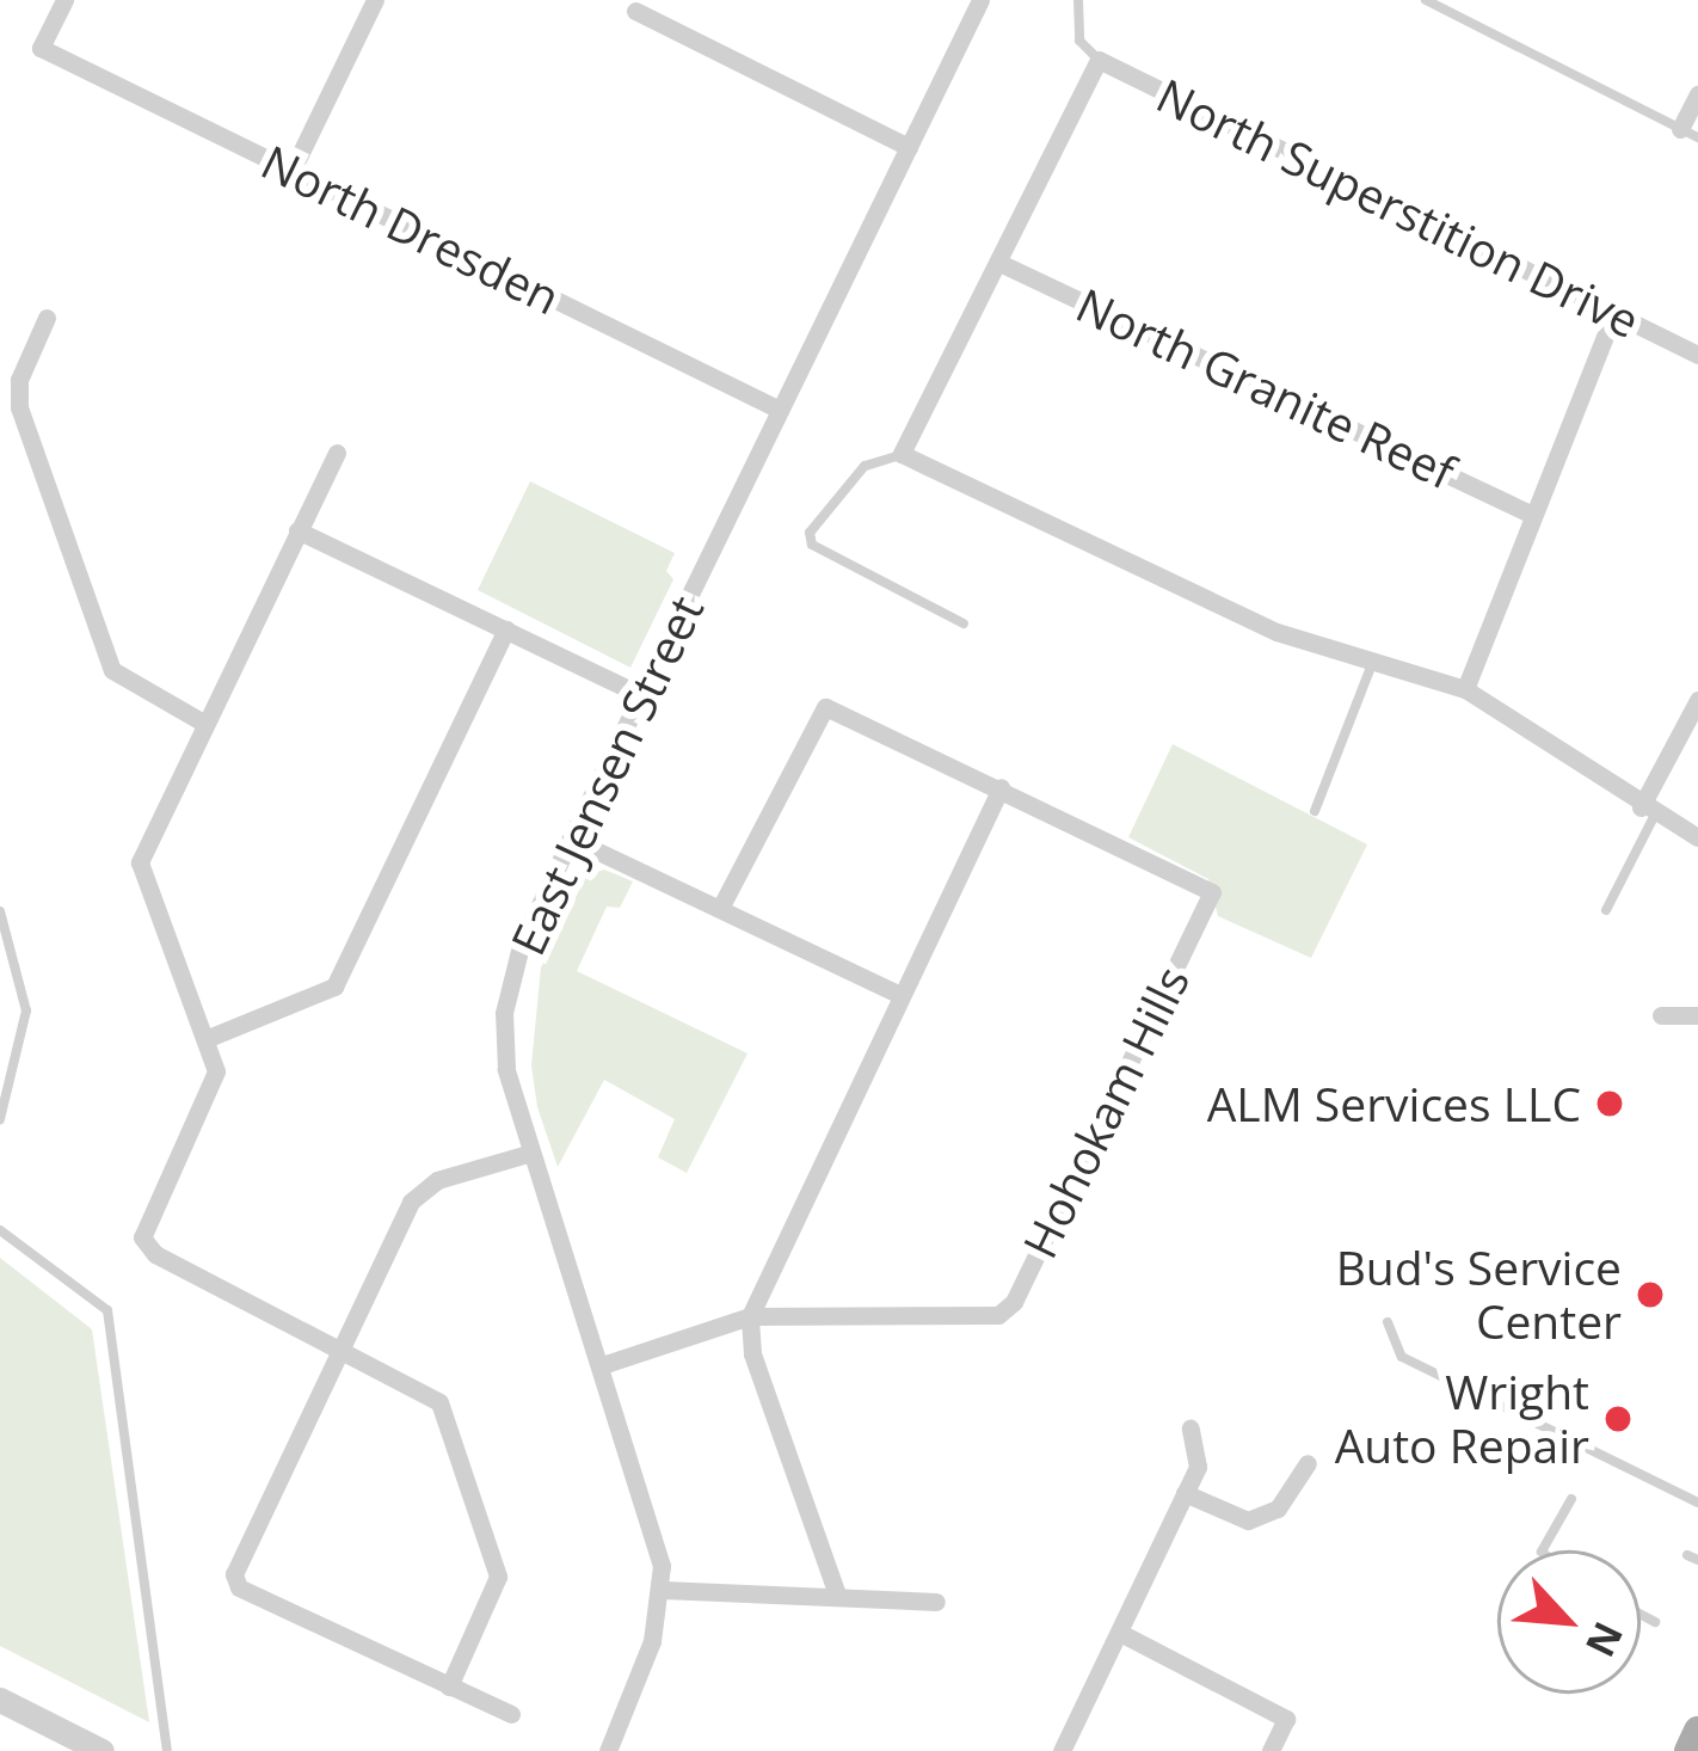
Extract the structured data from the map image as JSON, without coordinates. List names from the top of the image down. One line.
{"streets":{"street":["North Superstition Drive","North Dresden","North Granite Reef","East Jensen Street","Hohokam Hills"]},"crossings":[["North Dresden","East Jensen Street"],["East Jensen Street","Hohokam Hills"]],"places":["ALM Services LLC","Bud's Service Center","Wright Auto Repair"],"north":"bottom right"}
